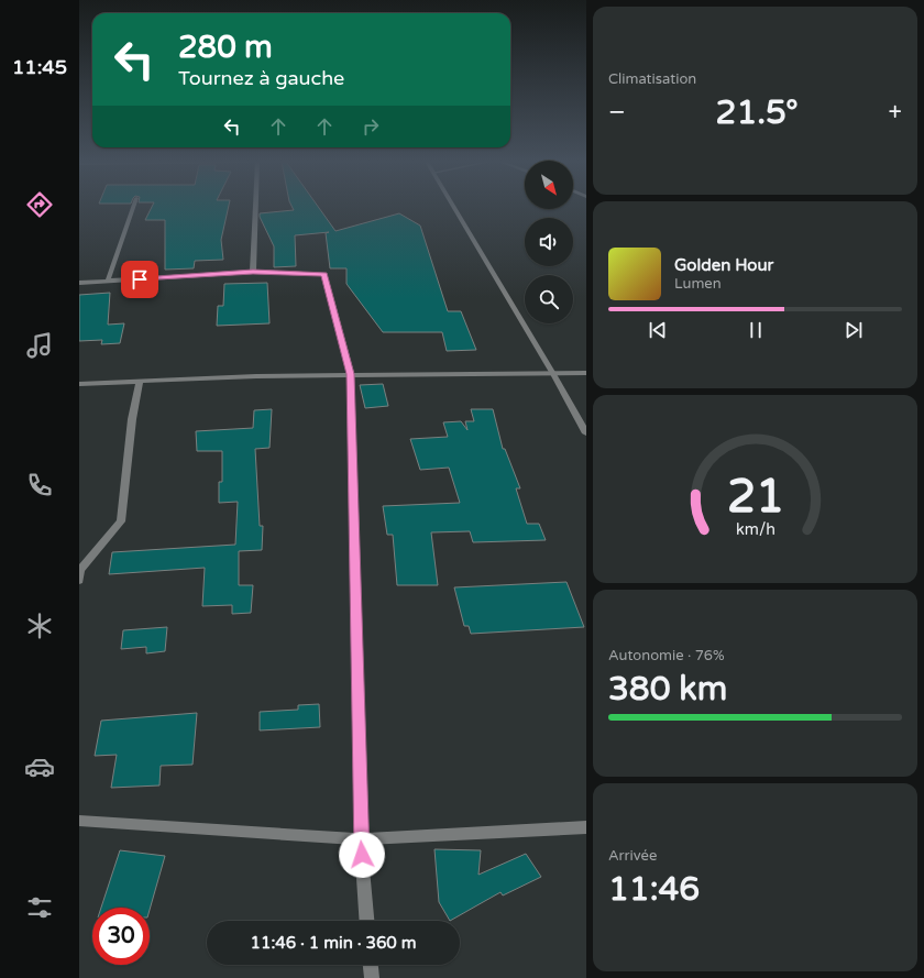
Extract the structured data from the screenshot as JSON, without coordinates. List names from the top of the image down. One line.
{"north":"bottom right","page":{"tabs":"11:45","tile":["Climatisation",["Autonomie · 76%","380 km"],["Arrivée","11:46"]],"turn":["280 m","Tournez à gauche"],"heat":["−","21.5°","+"],"song":["Golden Hour","Lumen"],"limit":"30","trip":"11:46 · 1 min · 360 m","gauge":["21","km/h"]}}
